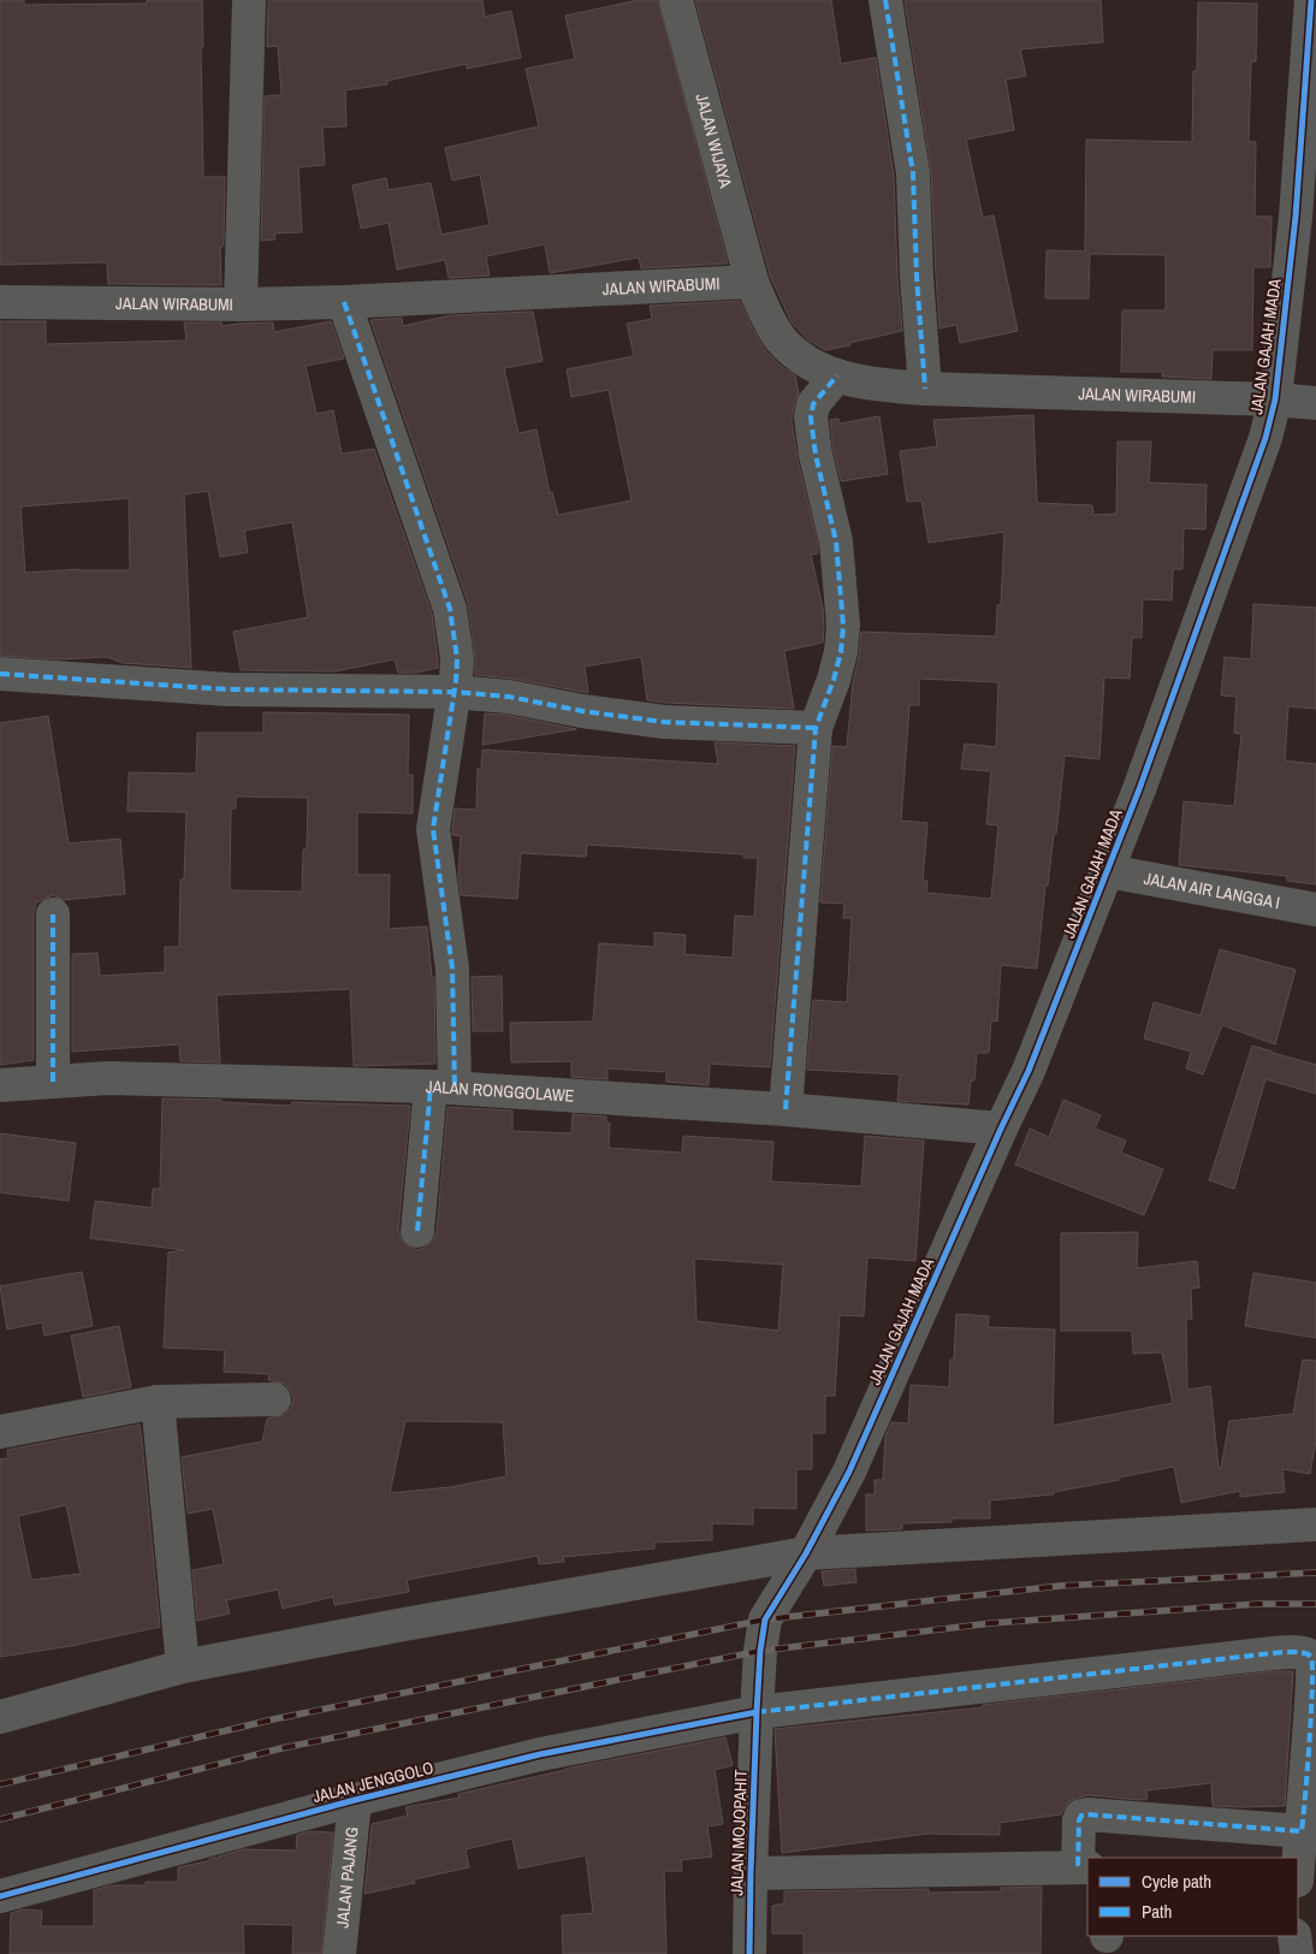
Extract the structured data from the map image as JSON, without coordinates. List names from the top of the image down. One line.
{"streets":{"street":["JALAN WIJAYA","JALAN WIRABUMI","JALAN GAJAH MADA","JALAN AIR LANGGA I","JALAN RONGGOLAWE","JALAN JENGGOLO","JALAN MOJOPAHIT","JALAN PAJANG"]},"crossings":[["JALAN WIJAYA","JALAN WIRABUMI"],["JALAN WIRABUMI","JALAN GAJAH MADA"],["JALAN GAJAH MADA","JALAN AIR LANGGA I"],["JALAN GAJAH MADA","JALAN RONGGOLAWE"],["JALAN GAJAH MADA","JALAN JENGGOLO"],["JALAN GAJAH MADA","JALAN MOJOPAHIT"],["JALAN JENGGOLO","JALAN MOJOPAHIT"],["JALAN JENGGOLO","JALAN PAJANG"]],"legend":["Cycle path","Path"]}
